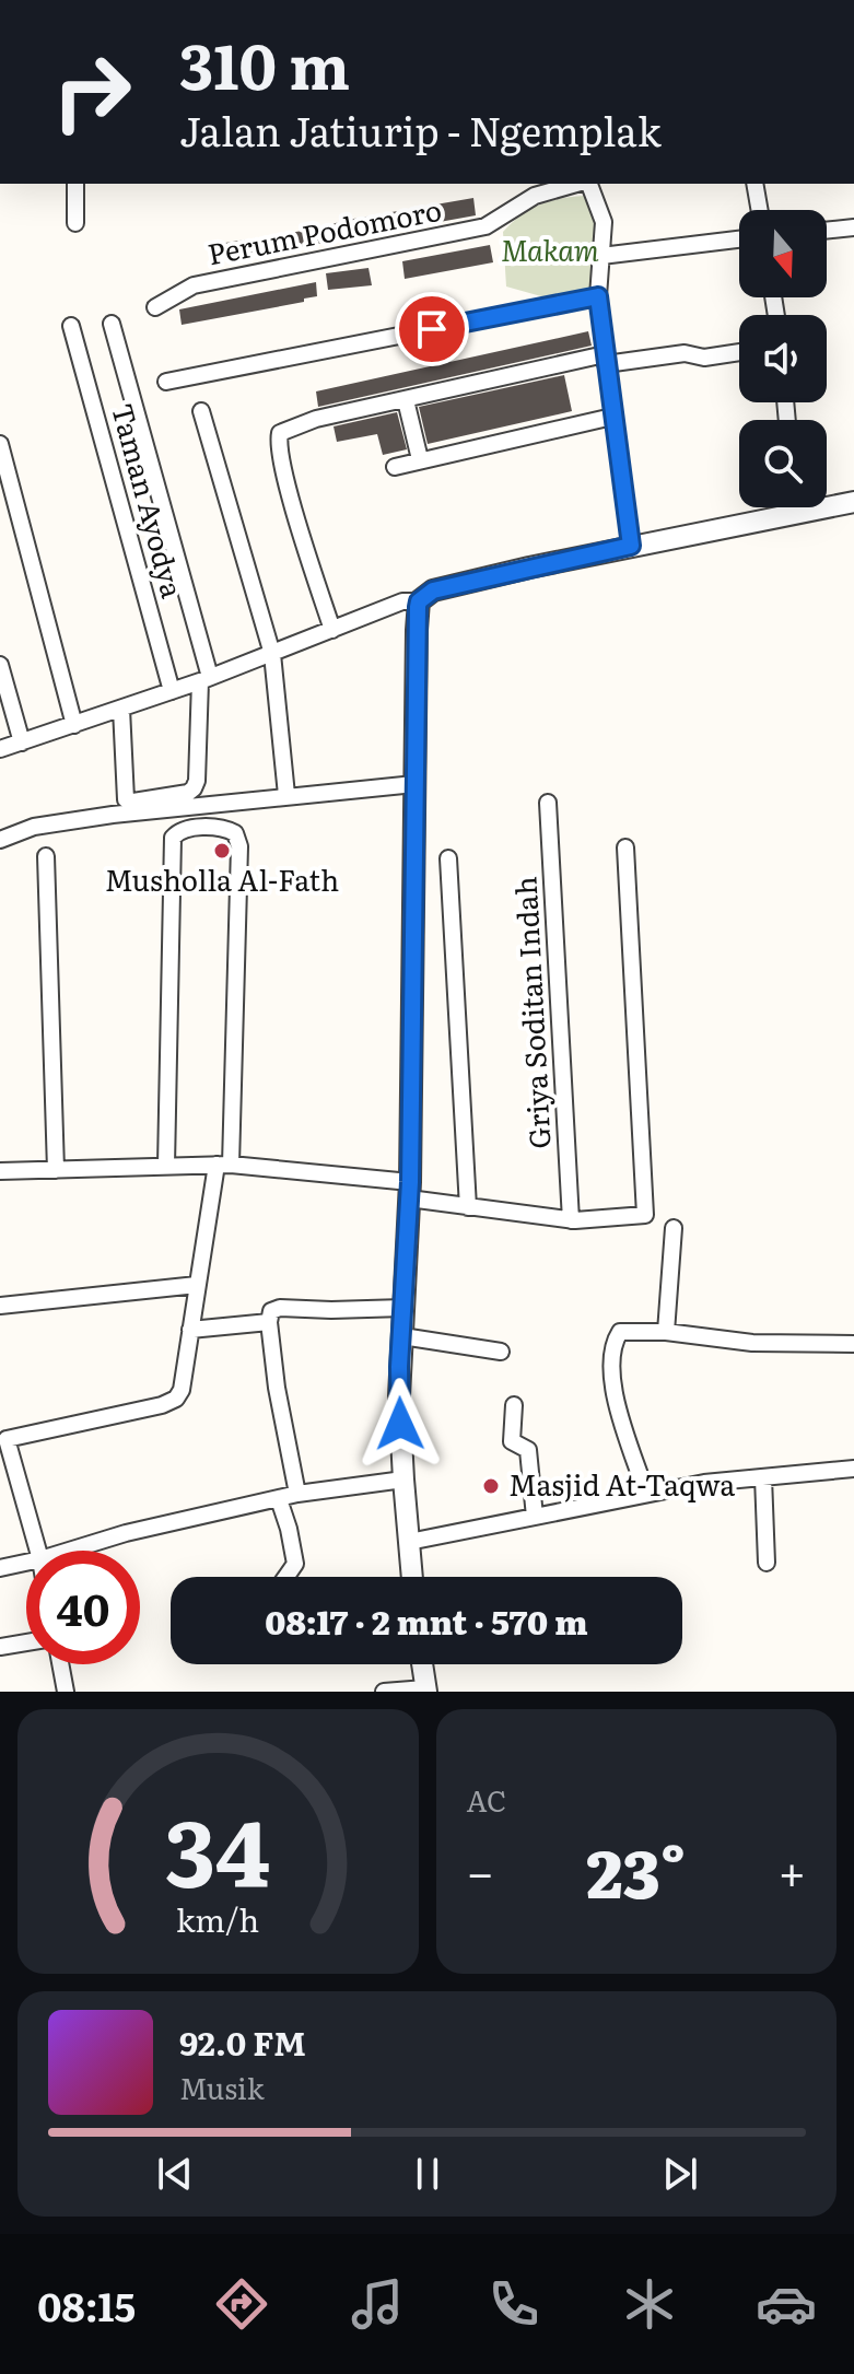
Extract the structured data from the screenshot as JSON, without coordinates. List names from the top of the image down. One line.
{"streets":{"street":["Perum Podomoro","Taman Ayodya","Griya Soditan Indah"]},"parks":["Makam"],"places":["Musholla Al-Fath","Masjid At-Taqwa"],"north":"bottom","page":{"turn":["310 m","Jalan Jatiurip - Ngemplak"],"limit":"40","trip":"08:17 · 2 mnt · 570 m","tile":"AC","heat":["−","23°","+"],"song":["92.0 FM","Musik"],"tabs":"08:15","gauge":["34","km/h"]}}
